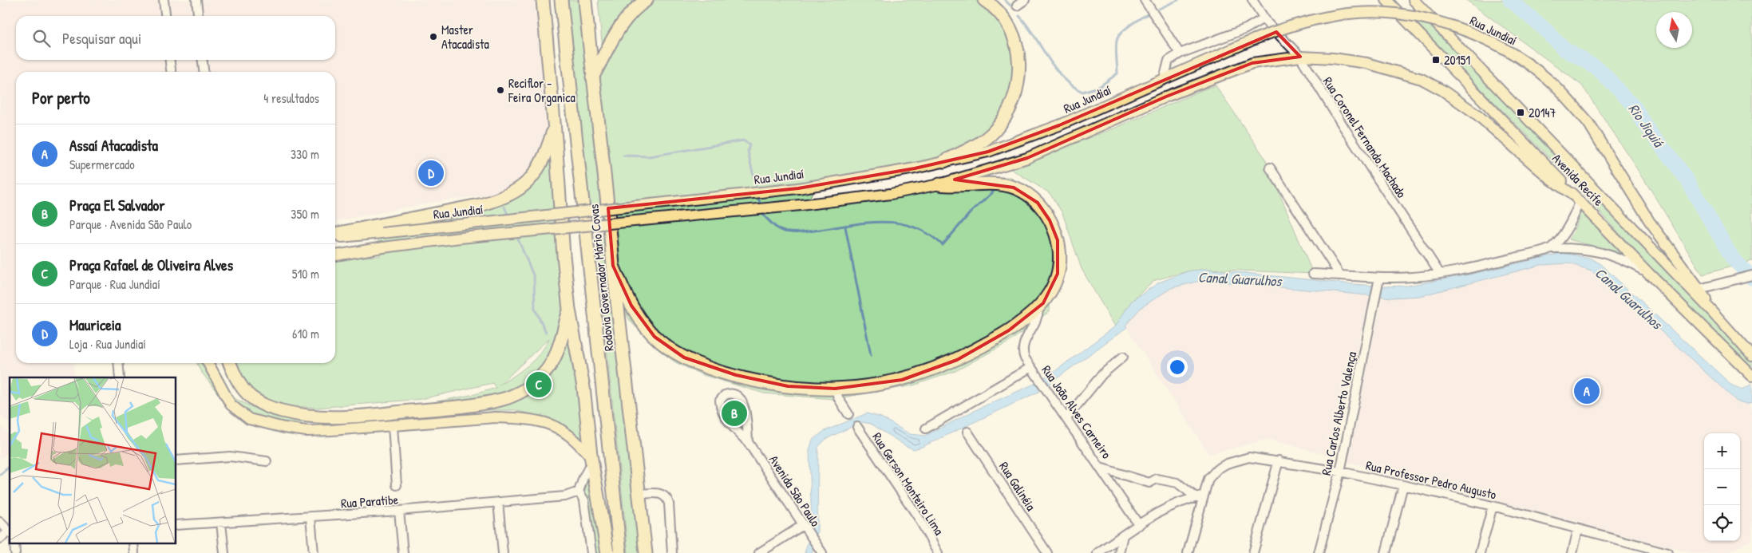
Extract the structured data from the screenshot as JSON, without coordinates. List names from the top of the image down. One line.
{"streets":{"highway":["Rodovia Governador Mário Covas"],"main road":["Rua Jundiaí","Avenida Recife"],"street":["Rua Coronel Fernando Machado","Rua João Alves Carneiro","Rua Carlos Alberto Valença","Rua Professor Pedro Augusto","Rua Gerson Monteiro Lima","Rua Galinéia","Avenida São Paulo","Rua Paratibe"]},"crossings":[["Rua Jundiaí","Rua Coronel Fernando Machado"],["Rua Jundiaí","Avenida Recife"],["Rua Carlos Alberto Valença","Rua Professor Pedro Augusto"]],"water":["Rio Jiquiá","Canal Guarulhos"],"places":{"other":["Master Atacadista","Reciflor - Feira Organica"],"transit":["20151","20147"]},"north":"top","page":{"search":"Pesquisar aqui","heading":["Por perto","4 resultados"],"list":[{"mark":"A","name":"Assaí Atacadista","note":"Supermercado","value":"330 m"},{"mark":"B","name":"Praça El Salvador","note":"Parque · Avenida São Paulo","value":"350 m"},{"mark":"C","name":"Praça Rafael de Oliveira Alves","note":"Parque · Rua Jundiaí","value":"510 m"},{"mark":"D","name":"Mauriceia","note":"Loja · Rua Jundiaí","value":"610 m"}],"pins":["D","C","A","B"],"map_buttons":["+","−"]}}
